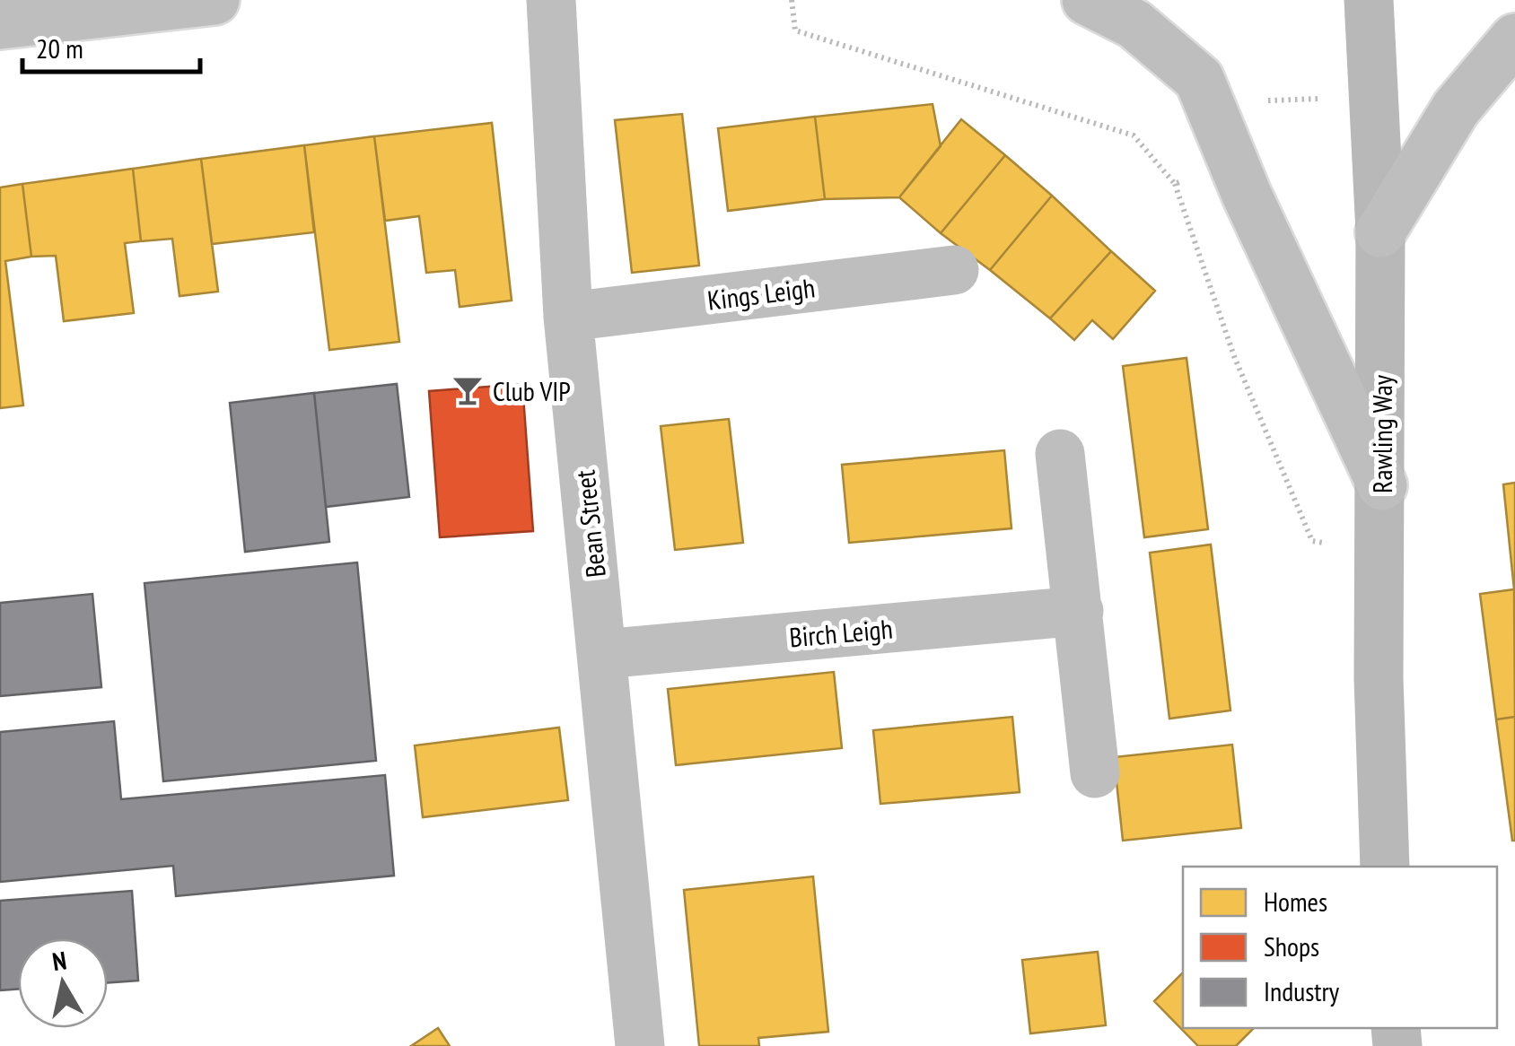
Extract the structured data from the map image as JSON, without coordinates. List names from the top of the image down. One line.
{"streets":{"street":["Kings Leigh","Rawling Way","Bean Street","Birch Leigh"]},"crossings":[["Kings Leigh","Bean Street"],["Bean Street","Birch Leigh"]],"places":{"bar":["Club VIP"]},"legend":["Homes","Shops","Industry"],"scale_bar":"20 m","north":"top"}
